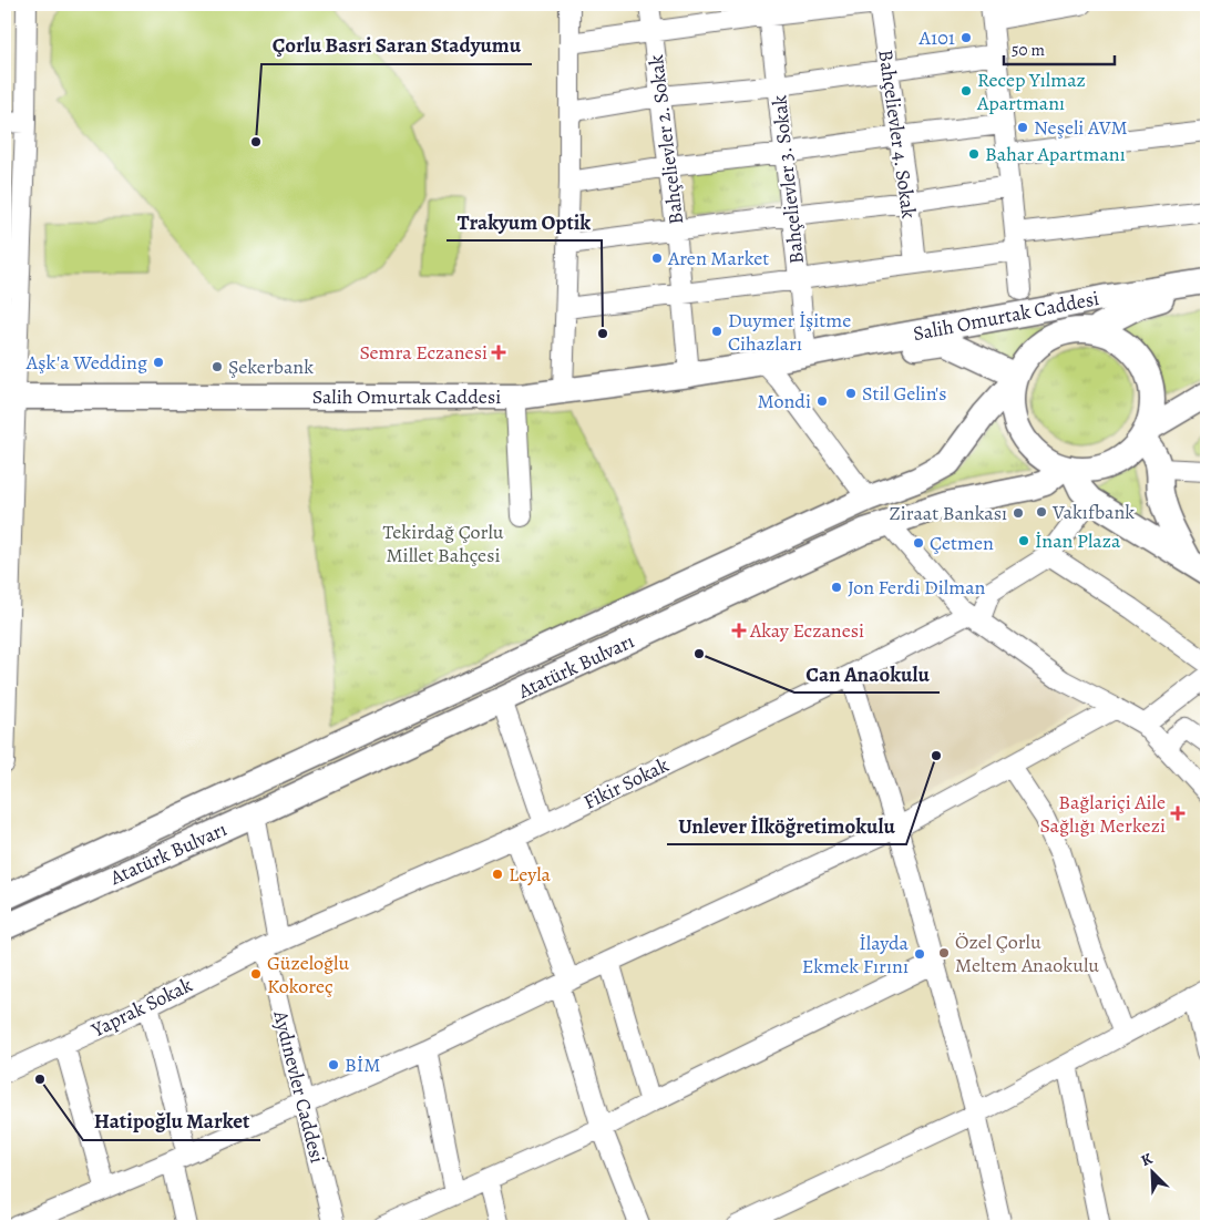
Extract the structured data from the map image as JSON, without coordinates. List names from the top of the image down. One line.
{"streets":{"main road":["Salih Omurtak Caddesi","Atatürk Bulvarı"],"street":["Bahçelievler 4. Sokak","Bahçelievler 2. Sokak","Bahçelievler 3. Sokak","Fikir Sokak","Yaprak Sokak","Aydınevler Caddesi"]},"crossings":[["Bahçelievler 2. Sokak","Salih Omurtak Caddesi"],["Bahçelievler 3. Sokak","Salih Omurtak Caddesi"],["Salih Omurtak Caddesi","Atatürk Bulvarı"],["Atatürk Bulvarı","Aydınevler Caddesi"],["Fikir Sokak","Yaprak Sokak"],["Fikir Sokak","Aydınevler Caddesi"],["Yaprak Sokak","Aydınevler Caddesi"]],"parks":["Tekirdağ Çorlu Millet Bahçesi"],"places":{"other":["A101","Recep Yılmaz Apartmanı","Neşeli AVM","Çorlu Basri Saran Stadyumu","Bahar Apartmanı","Aren Market","Duymer İşitme Cihazları","Trakyum Optik","Aşk'a Wedding","Şekerbank","Stil Gelin's","Mondi","Vakıfbank","Ziraat Bankası","İnan Plaza","Çetmen","Jon Ferdi Dilman","Can Anaokulu","Unlever İlköğretimokulu","Leyla","Özel Çorlu Meltem Anaokulu","İlayda Ekmek Fırını","Güzeloğlu Kokoreç","BİM","Hatipoğlu Market"],"health":["Semra Eczanesi","Akay Eczanesi","Bağlariçi Aile Sağlığı Merkezi"]},"scale_bar":"50 m","north":"top left"}
